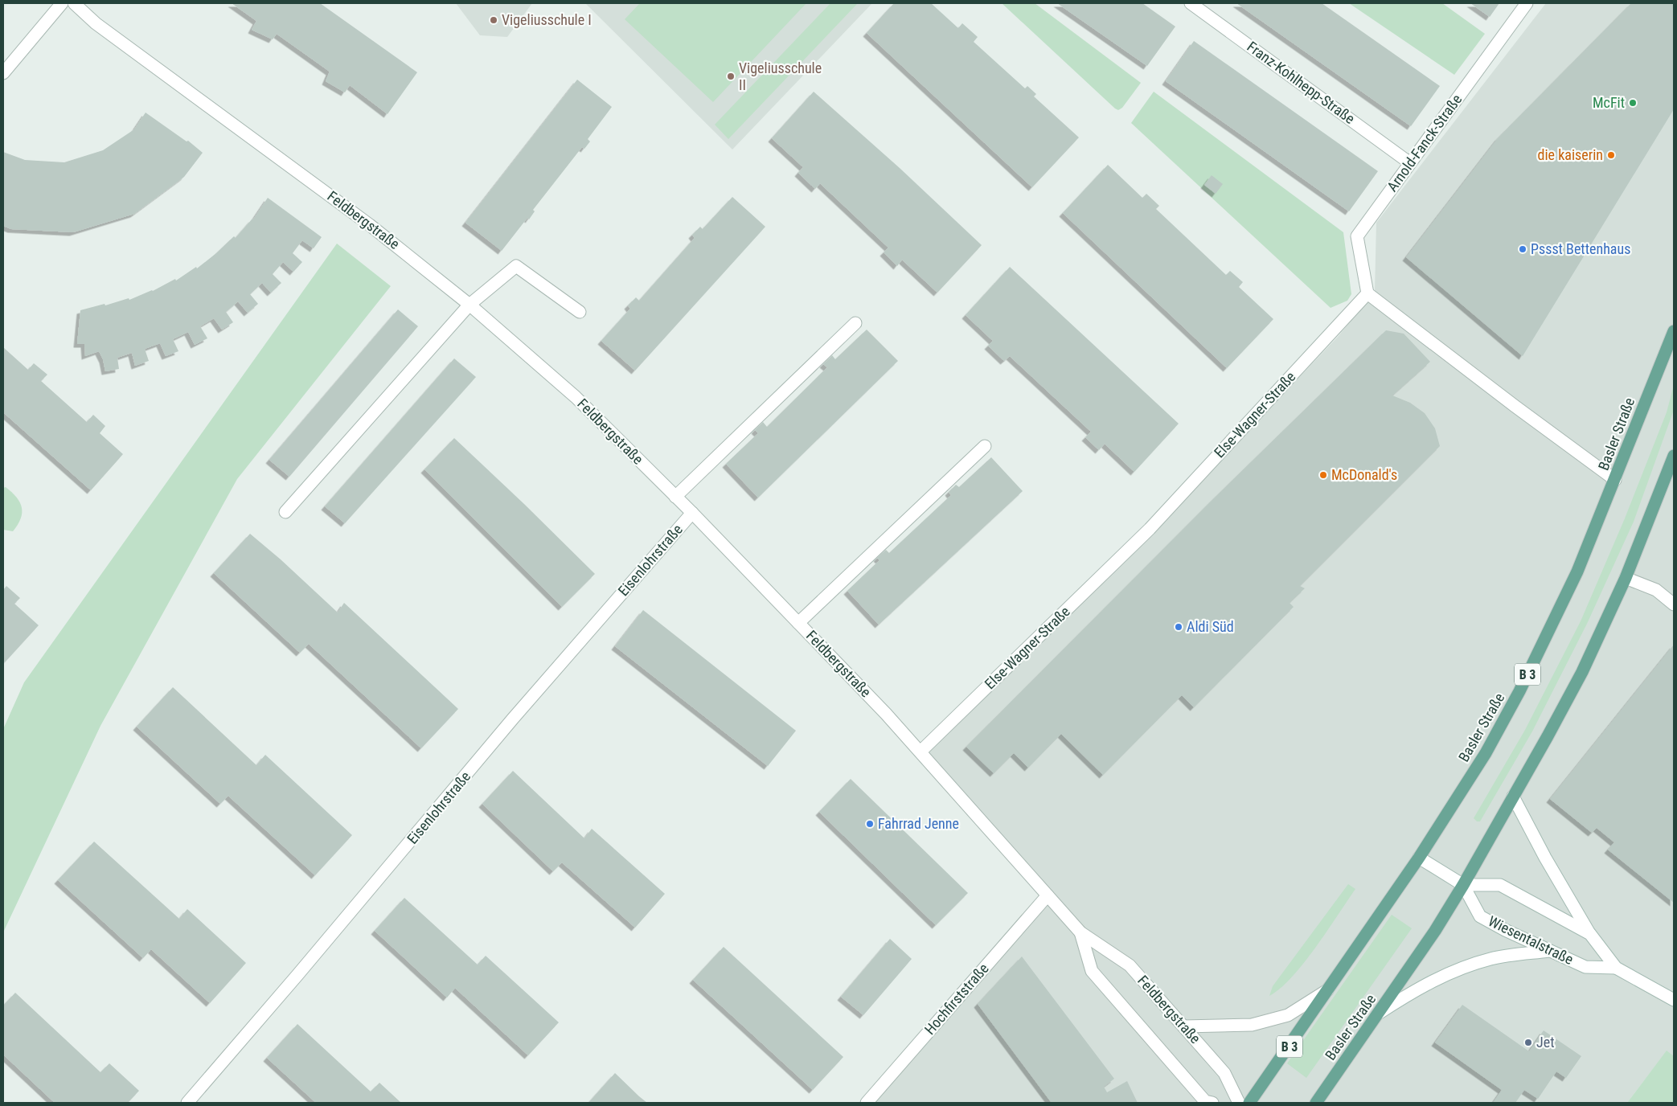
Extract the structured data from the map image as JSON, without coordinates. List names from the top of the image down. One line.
{"streets":{"main road":["Basler Straße","B 3"],"street":["Franz-Kohlhepp-Straße","Arnold-Fanck-Straße","Feldbergstraße","Else-Wagner-Straße","Eisenlohrstraße","Wiesentalstraße","Hochfirststraße"]},"crossings":[["Franz-Kohlhepp-Straße","Arnold-Fanck-Straße"],["Arnold-Fanck-Straße","Else-Wagner-Straße"],["Feldbergstraße","Else-Wagner-Straße"],["Feldbergstraße","Eisenlohrstraße"],["Feldbergstraße","Hochfirststraße"],["Basler Straße","Wiesentalstraße"]],"places":["Vigeliusschule I","Vigeliusschule II","McFit","die kaiserin","Pssst Bettenhaus","McDonald's","Aldi Süd","Fahrrad Jenne","Jet"]}
